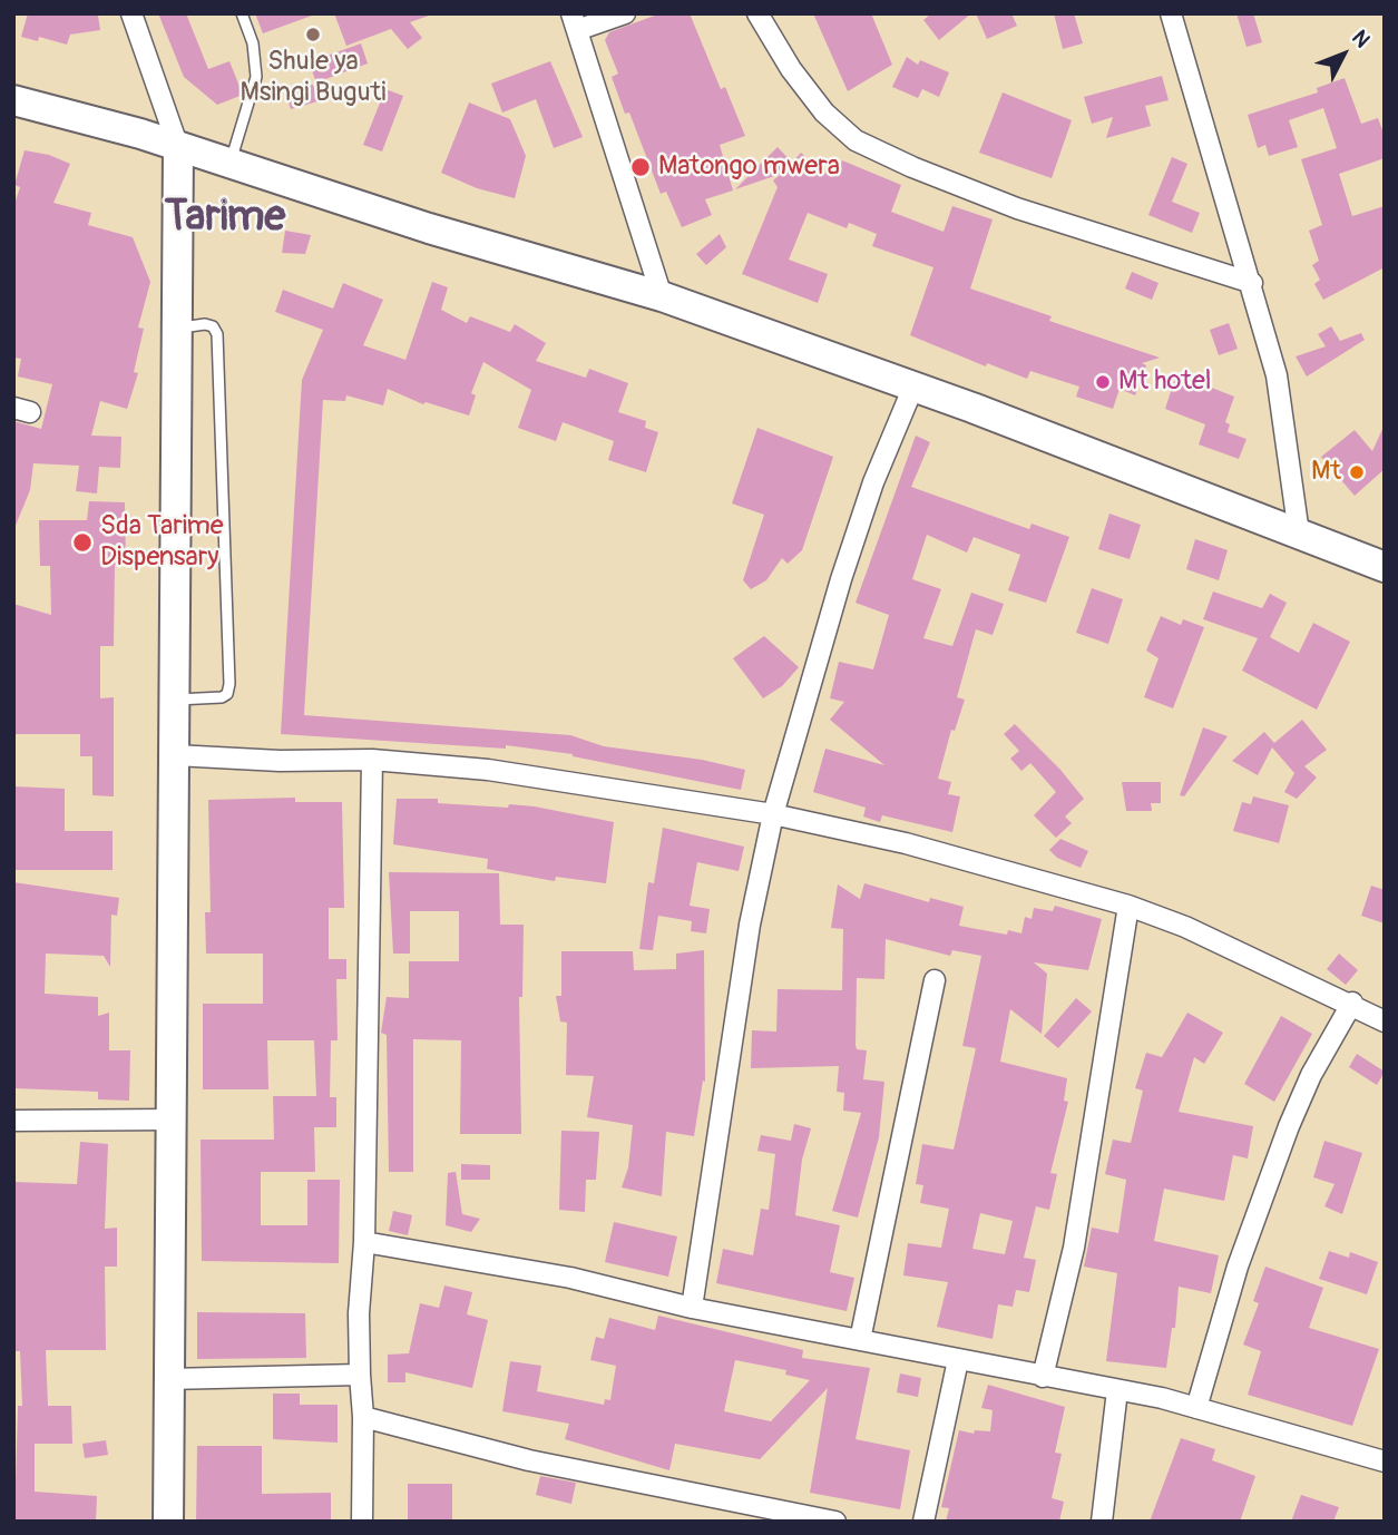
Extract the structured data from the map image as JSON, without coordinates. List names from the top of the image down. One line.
{"districts":["Tarime"],"places":["Shule ya Msingi Buguti","Matongo mwera","Mt hotel","Mt","Sda Tarime Dispensary"],"north":"top right"}
